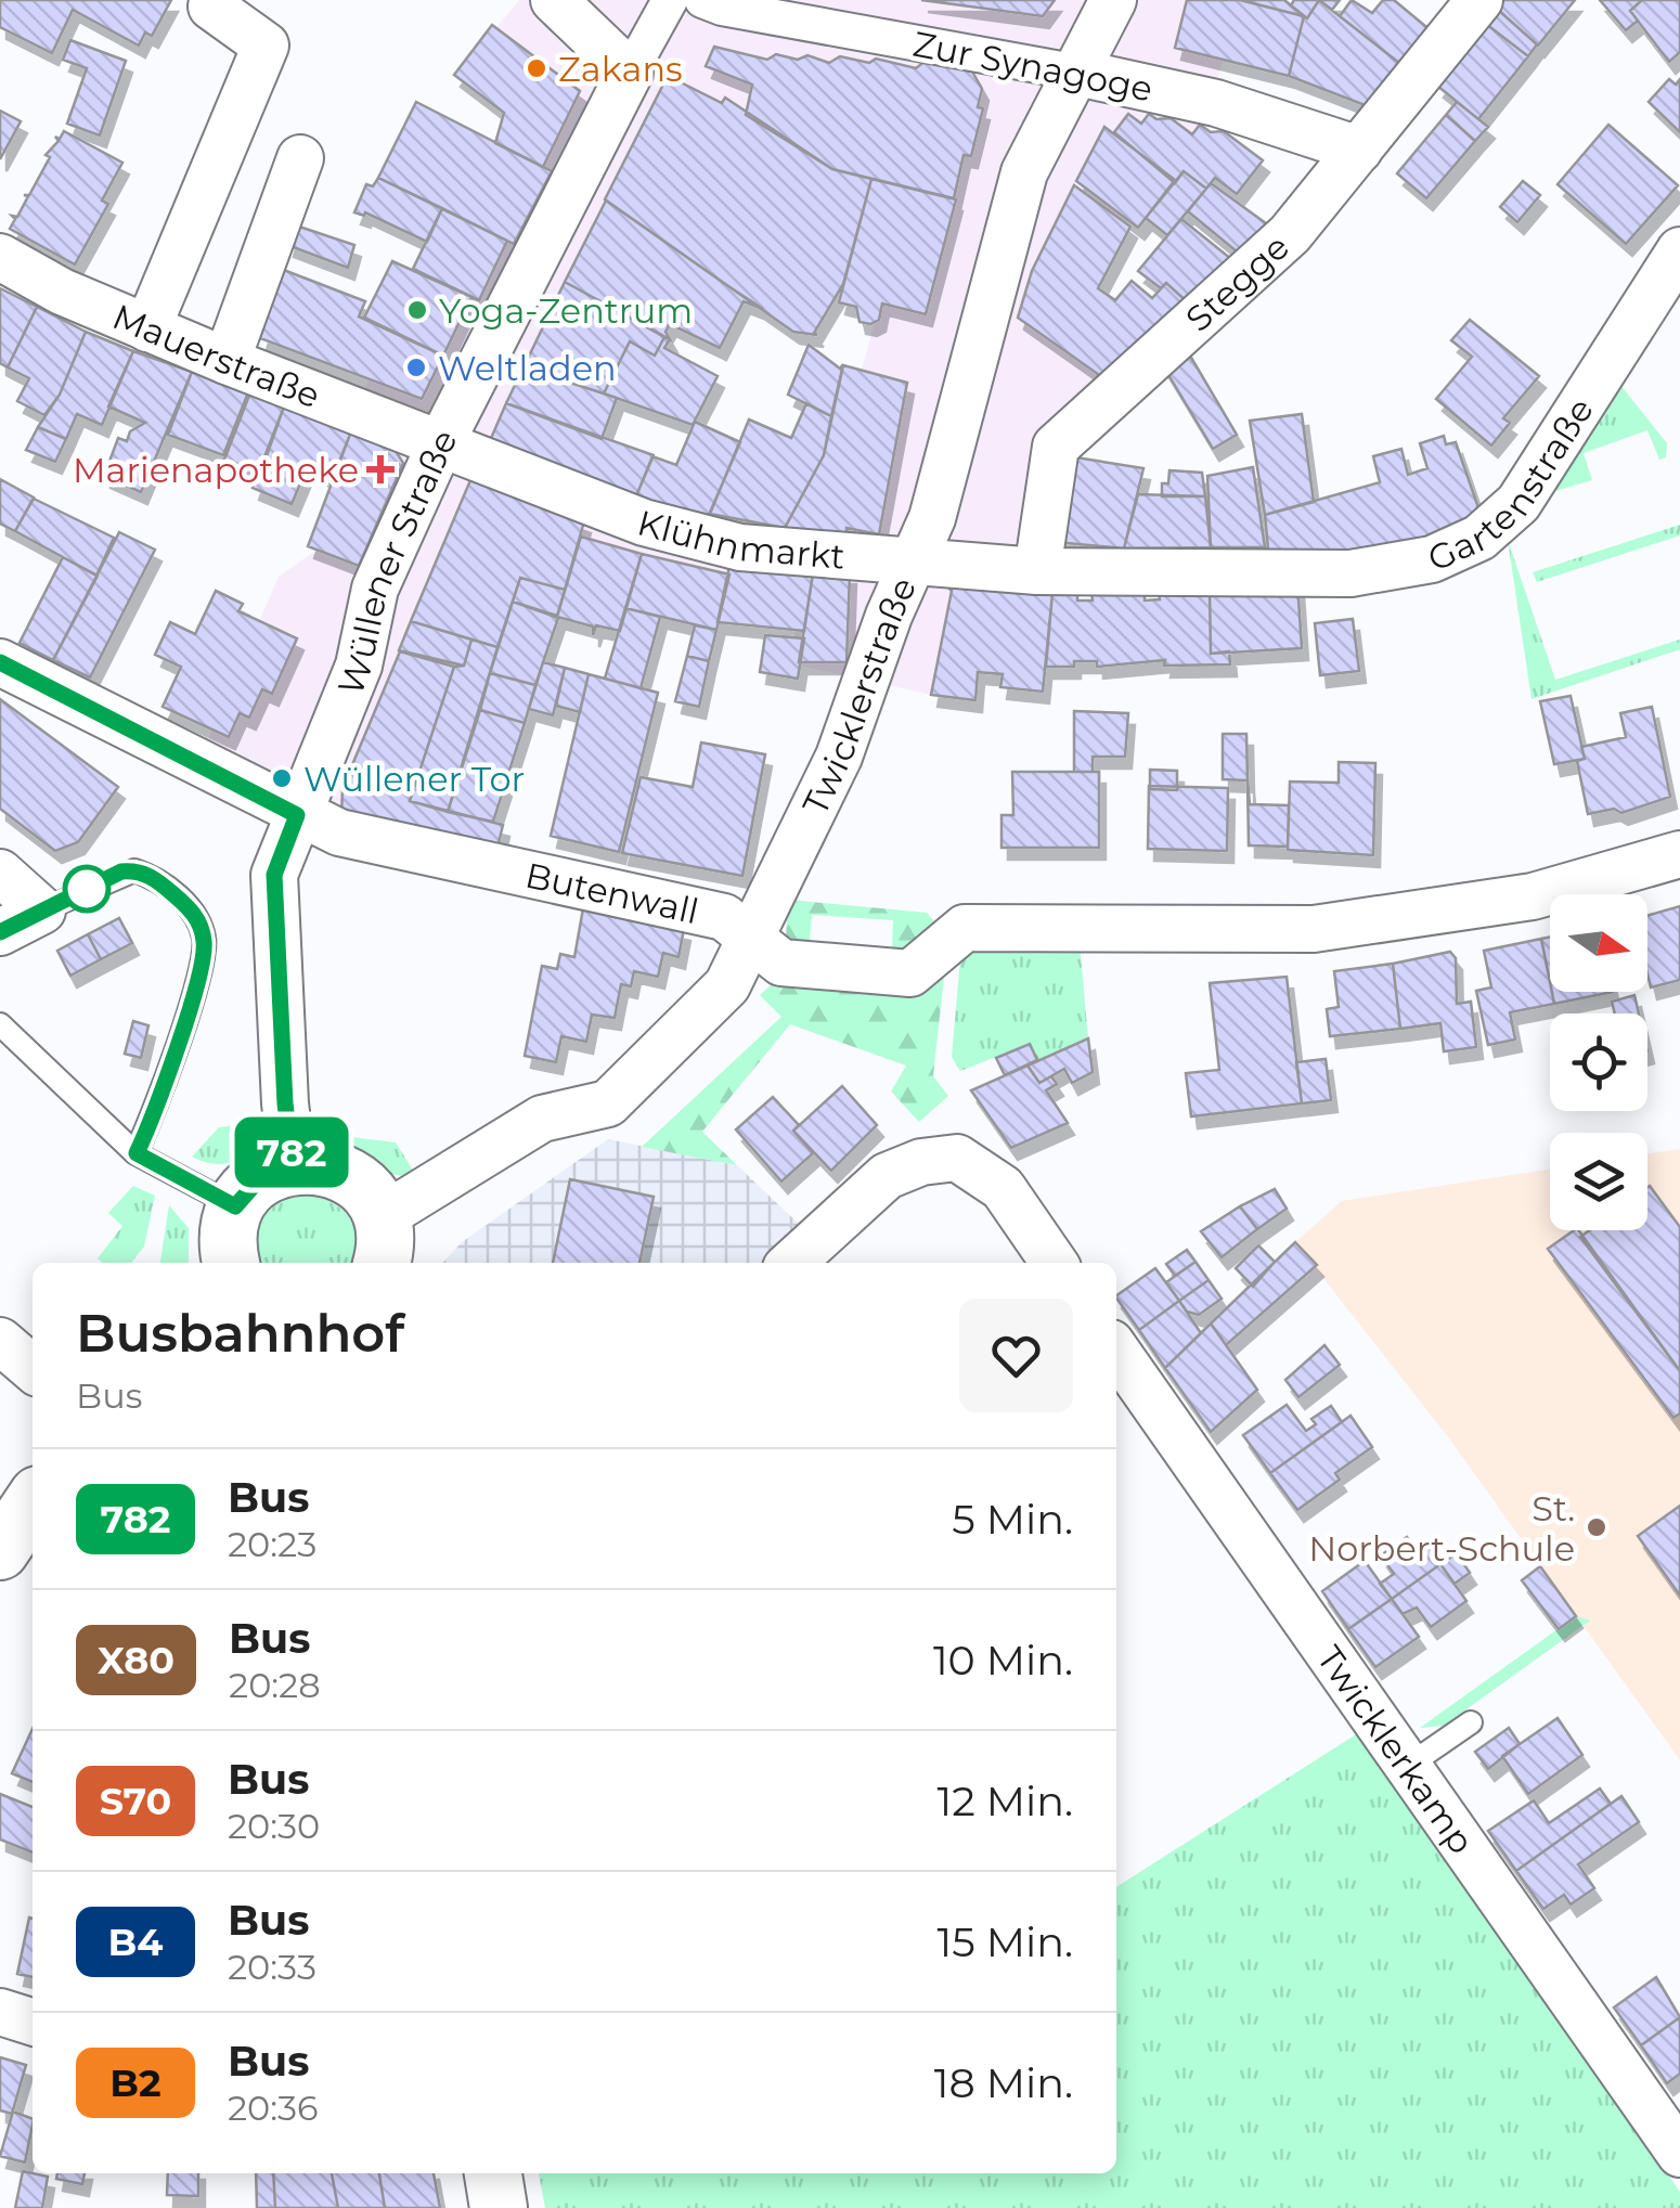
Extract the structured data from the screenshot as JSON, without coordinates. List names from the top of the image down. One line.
{"streets":{"street":["Zur Synagoge","Stegge","Mauerstraße","Gartenstraße","Klühnmarkt","Wüllener Straße","Twicklerstraße","Butenwall","Twicklerkamp"]},"crossings":[["Zur Synagoge","Stegge"],["Zur Synagoge","Twicklerstraße"],["Stegge","Klühnmarkt"],["Mauerstraße","Klühnmarkt"],["Mauerstraße","Wüllener Straße"],["Gartenstraße","Klühnmarkt"],["Klühnmarkt","Wüllener Straße"],["Klühnmarkt","Twicklerstraße"],["Wüllener Straße","Butenwall"],["Twicklerstraße","Butenwall"]],"places":{"other":["Zakans","Yoga-Zentrum","Weltladen","Wüllener Tor","St. Norbert-Schule"],"health":["Marienapotheke"]},"lines":["bus line 782"],"north":"right","page":{"on_map":"782","heading":["Busbahnhof","Bus"],"list":[{"mark":"782","name":"Bus","note":"20:23","value":"5 Min."},{"mark":"X80","name":"Bus","note":"20:28","value":"10 Min."},{"mark":"S70","name":"Bus","note":"20:30","value":"12 Min."},{"mark":"B4","name":"Bus","note":"20:33","value":"15 Min."},{"mark":"B2","name":"Bus","note":"20:36","value":"18 Min."}]}}
